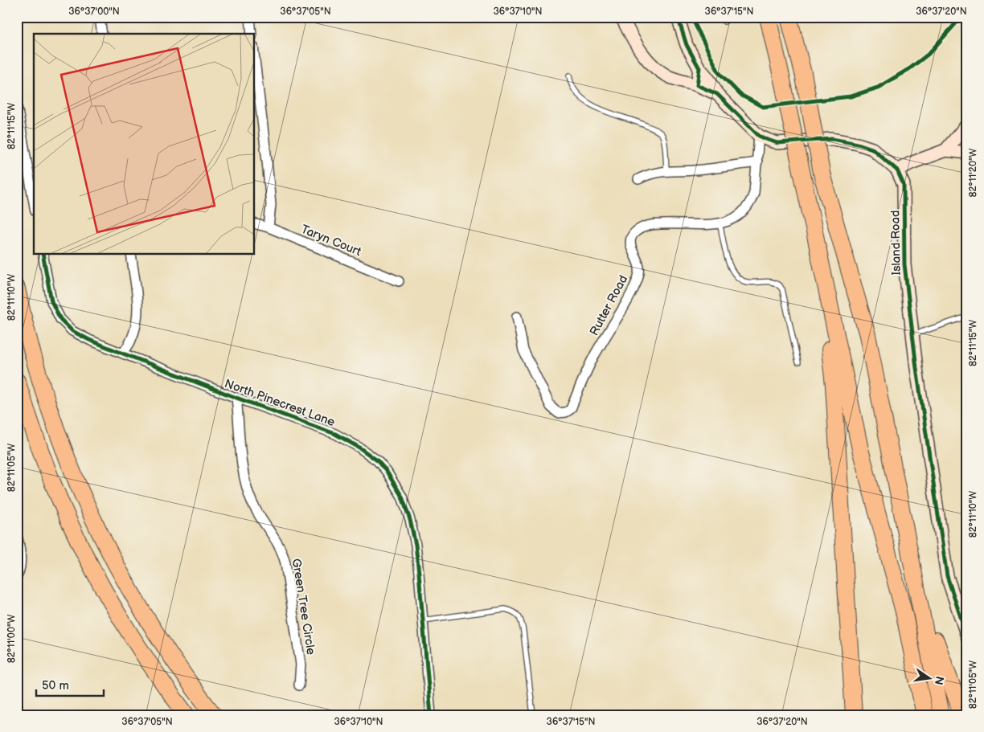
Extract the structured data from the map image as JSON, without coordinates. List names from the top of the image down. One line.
{"streets":{"street":["Taryn Court","Island Road","Rutter Road","North Pinecrest Lane","Green Tree Circle"]},"crossings":[["Island Road","Rutter Road"],["North Pinecrest Lane","Green Tree Circle"]],"scale_bar":"50 m","north":"right","coordinates":["36°37'00\"N","36°37'05\"N","36°37'10\"N","36°37'15\"N","36°37'20\"N","82°11'15\"W","82°11'20\"W","82°11'10\"W","82°11'05\"W","82°11'00\"W"]}
